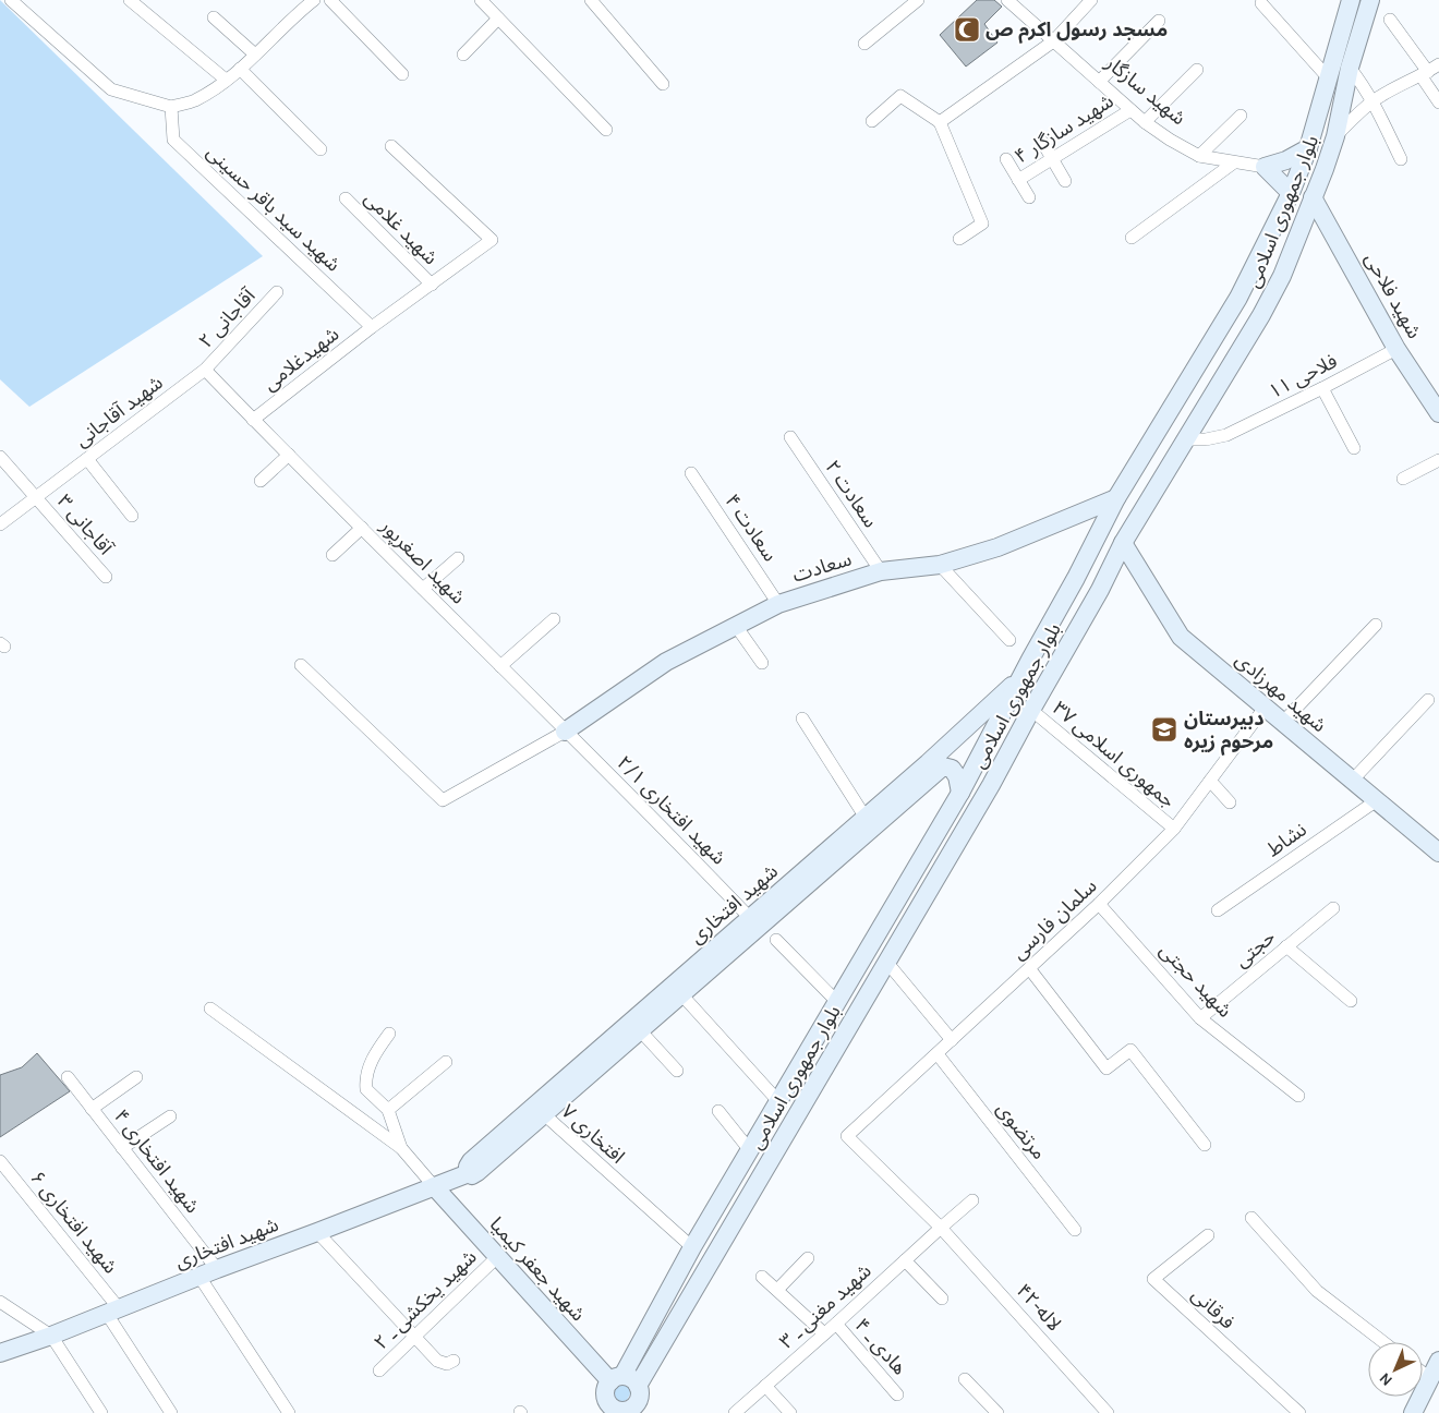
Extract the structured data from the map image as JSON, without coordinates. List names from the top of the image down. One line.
{"streets":{"street":["شهید سازگار","شهید سازگار ۴","شهید سید باقر حسینی","بلوار جمهوری اسلامی","شهید غلامی","شهید فلاحی","آقاجانی ۲","شهیدغلامی","فلاحی ۱۱","شهید آقاجانی","سعادت ۲","آقاجانی ۳","سعادت ۴","شهید اصغرپور","سعادت","شهید مهرزادی","جمهوری اسلامی ۳۷","شهید افتخاری ۲/۱","نشاط","شهید افتخاری","سلمان فارسی","حجتی","شهید حجتی","مرتضوی","افتخاری ۷","شهید افتخاری ۴","شهید افتخاری ۶","شهید جعفر کیمیا","شهید یخکشی ـ ۲","شهید مغنی ـ ۳","لاله-۴۲","فرقانی","هادی ـ ۴"]},"crossings":[["شهید سازگار","شهید سازگار ۴"],["شهید سازگار","بلوار جمهوری اسلامی"],["شهید سید باقر حسینی","شهیدغلامی"],["بلوار جمهوری اسلامی","شهید فلاحی"],["بلوار جمهوری اسلامی","فلاحی ۱۱"],["بلوار جمهوری اسلامی","سعادت"],["بلوار جمهوری اسلامی","شهید مهرزادی"],["بلوار جمهوری اسلامی","جمهوری اسلامی ۳۷"],["بلوار جمهوری اسلامی","شهید افتخاری"],["بلوار جمهوری اسلامی","افتخاری ۷"],["بلوار جمهوری اسلامی","شهید جعفر کیمیا"],["شهید غلامی","شهیدغلامی"],["شهید فلاحی","فلاحی ۱۱"],["آقاجانی ۲","شهید آقاجانی"],["شهیدغلامی","شهید اصغرپور"],["شهید آقاجانی","آقاجانی ۳"],["سعادت ۲","سعادت"],["سعادت ۴","سعادت"],["شهید اصغرپور","سعادت"],["شهید اصغرپور","شهید افتخاری ۲/۱"],["سعادت","شهید افتخاری ۲/۱"],["شهید مهرزادی","نشاط"],["شهید مهرزادی","سلمان فارسی"],["جمهوری اسلامی ۳۷","سلمان فارسی"],["شهید افتخاری ۲/۱","شهید افتخاری"],["شهید افتخاری","شهید افتخاری ۴"],["شهید افتخاری","شهید افتخاری ۶"],["شهید افتخاری","شهید جعفر کیمیا"],["سلمان فارسی","شهید حجتی"],["سلمان فارسی","مرتضوی"],["سلمان فارسی","لاله-۴۲"],["حجتی","شهید حجتی"],["شهید جعفر کیمیا","شهید یخکشی ـ ۲"],["شهید مغنی ـ ۳","لاله-۴۲"],["شهید مغنی ـ ۳","هادی ـ ۴"]],"places":{"mosque":["مسجد رسول اکرم ص"],"school or university":["دبیرستان مرحوم زیره"]},"north":"bottom left"}
